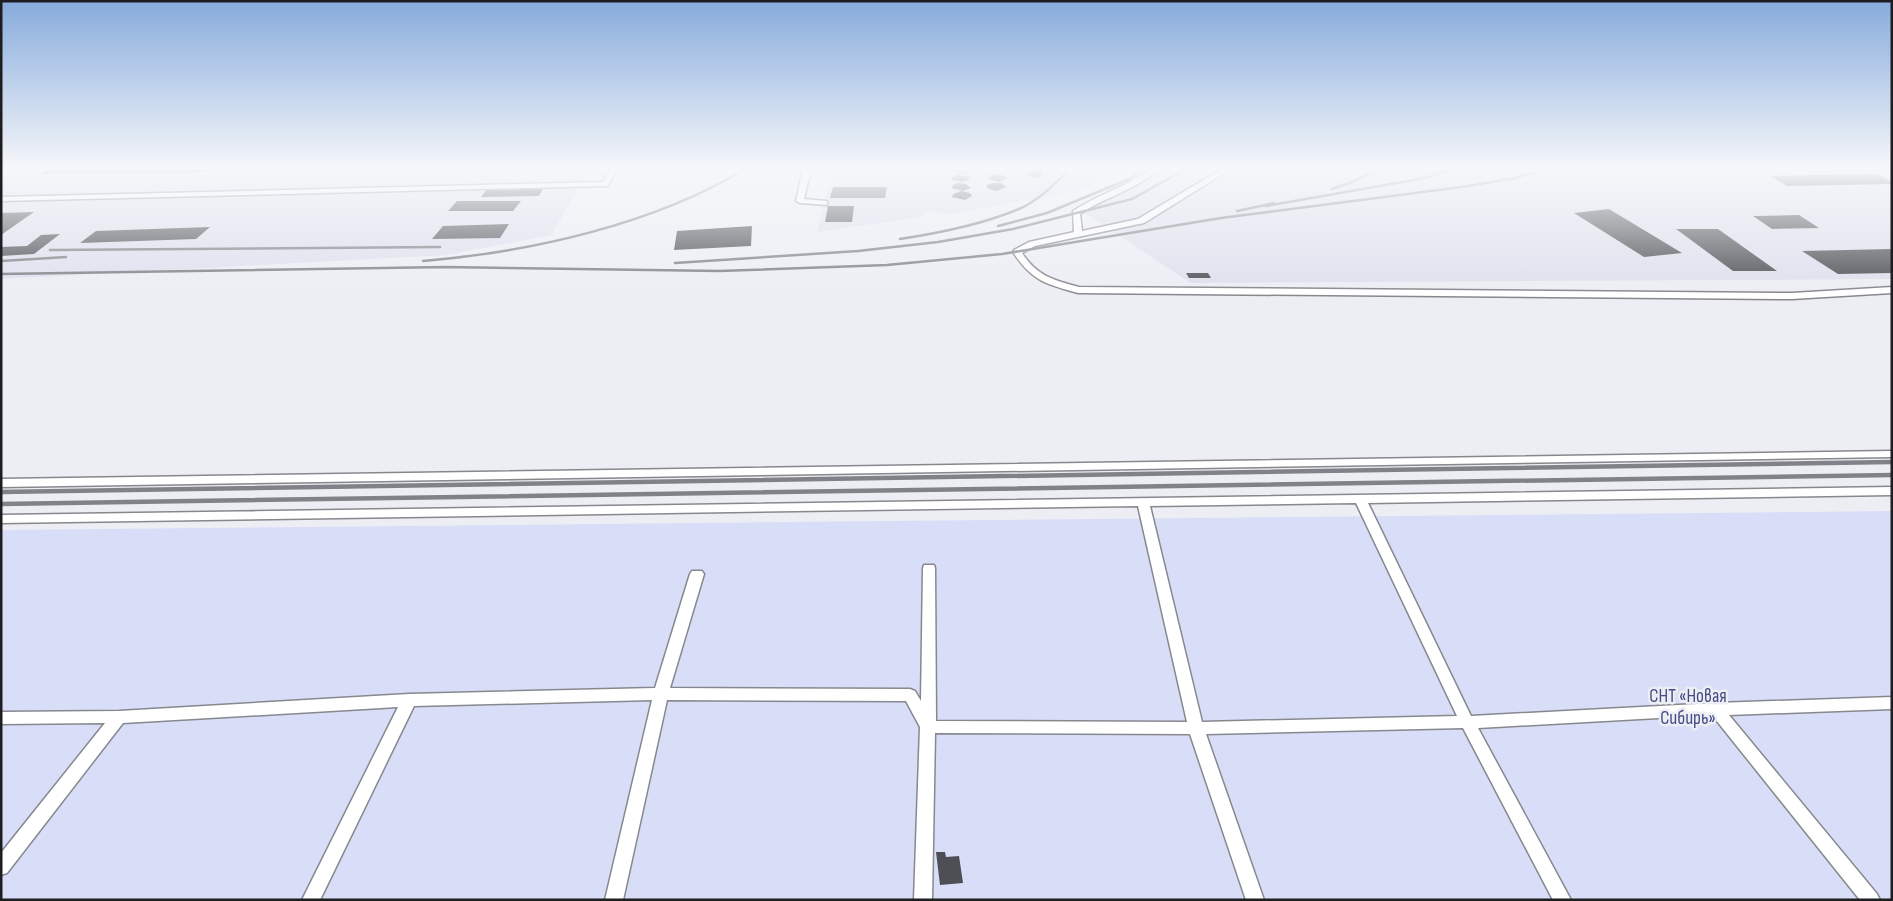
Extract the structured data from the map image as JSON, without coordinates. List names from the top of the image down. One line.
{"parks":["СНТ «Новая Сибирь»"]}
